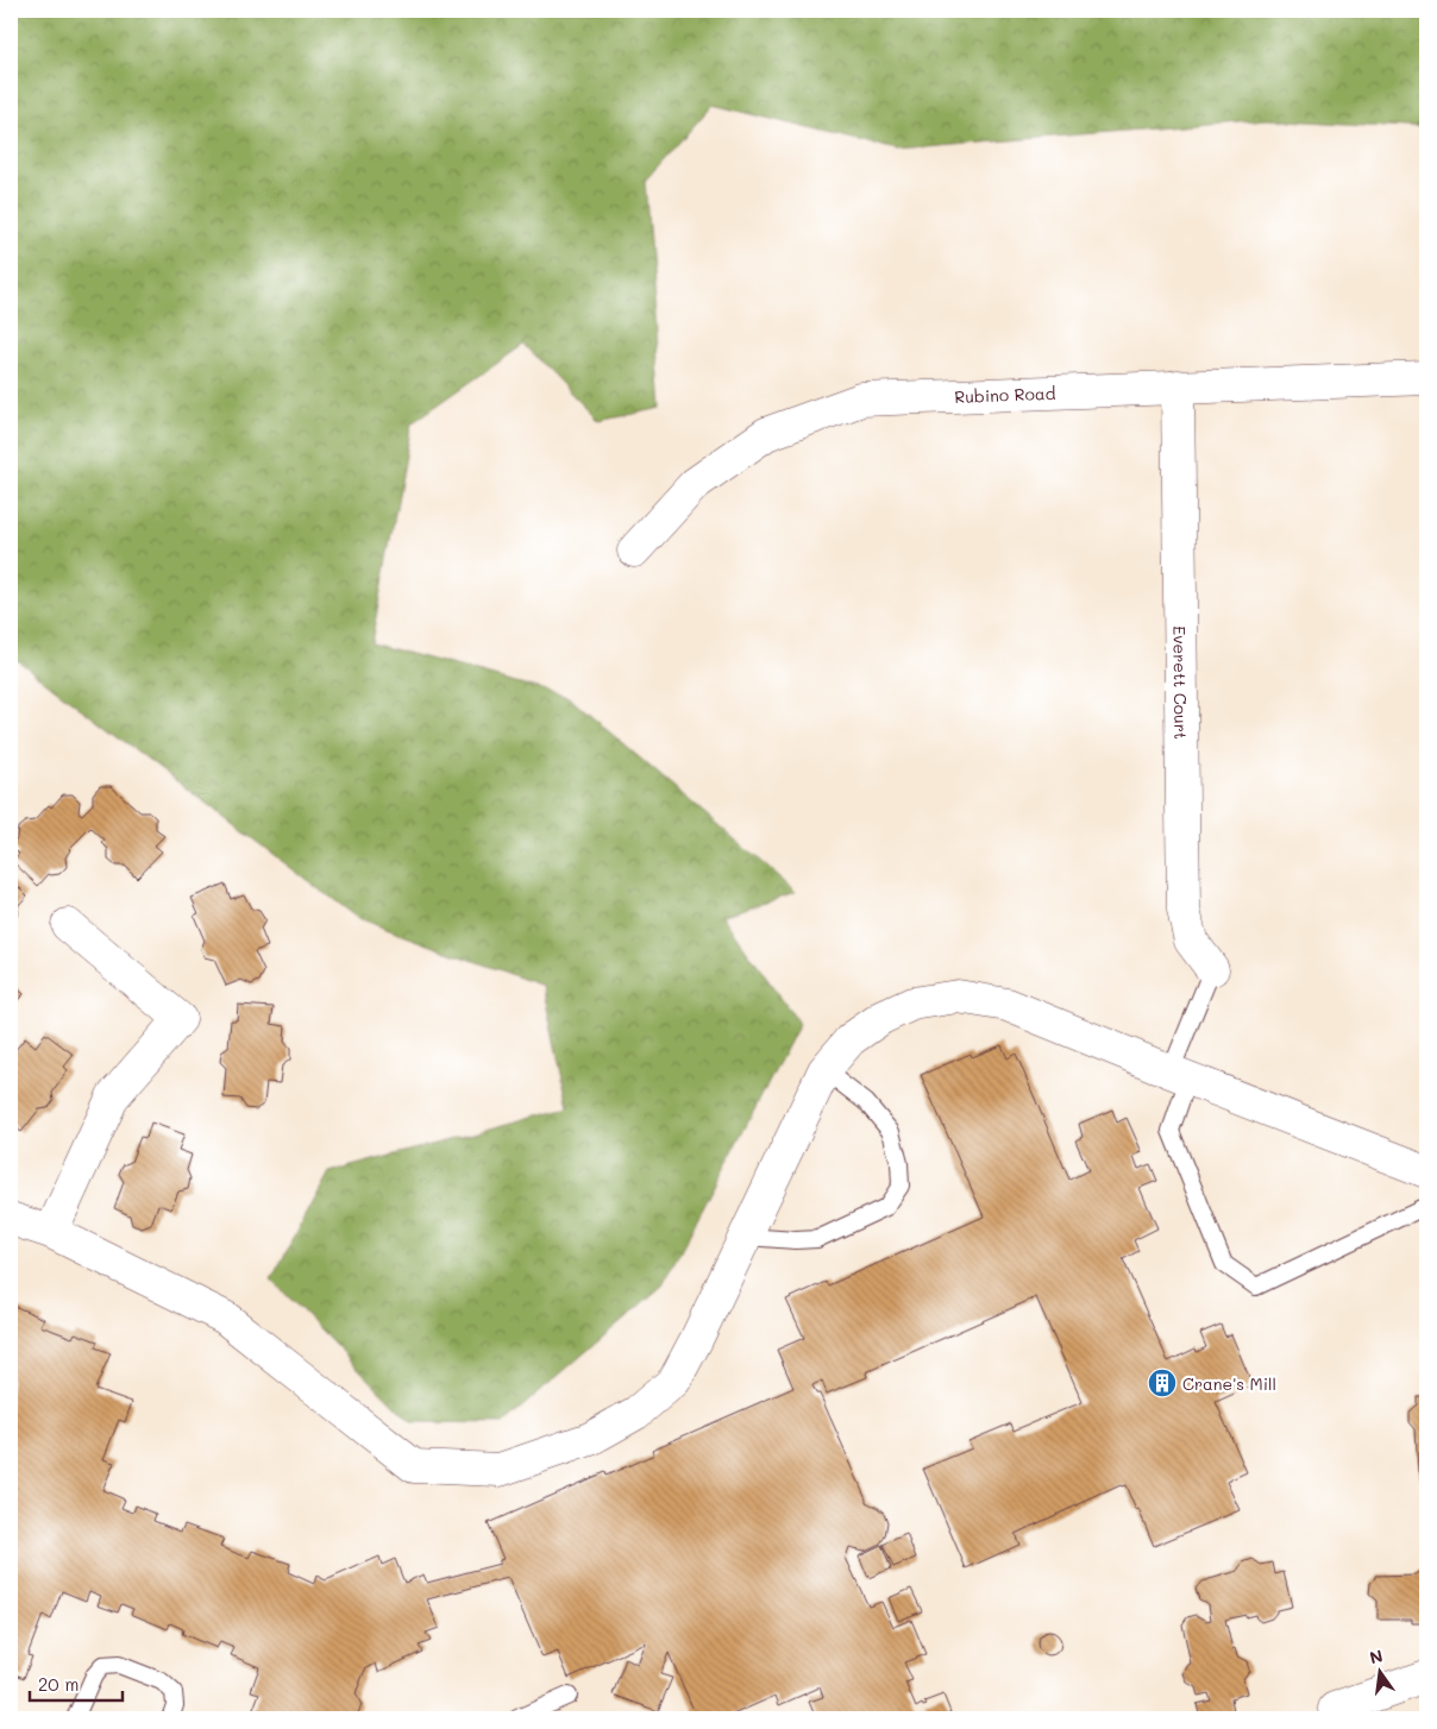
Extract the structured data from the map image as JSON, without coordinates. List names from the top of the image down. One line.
{"streets":{"street":["Rubino Road","Everett Court"]},"crossings":[["Rubino Road","Everett Court"]],"places":{"building":["Crane's Mill"]},"scale_bar":"20 m","north":"top"}
